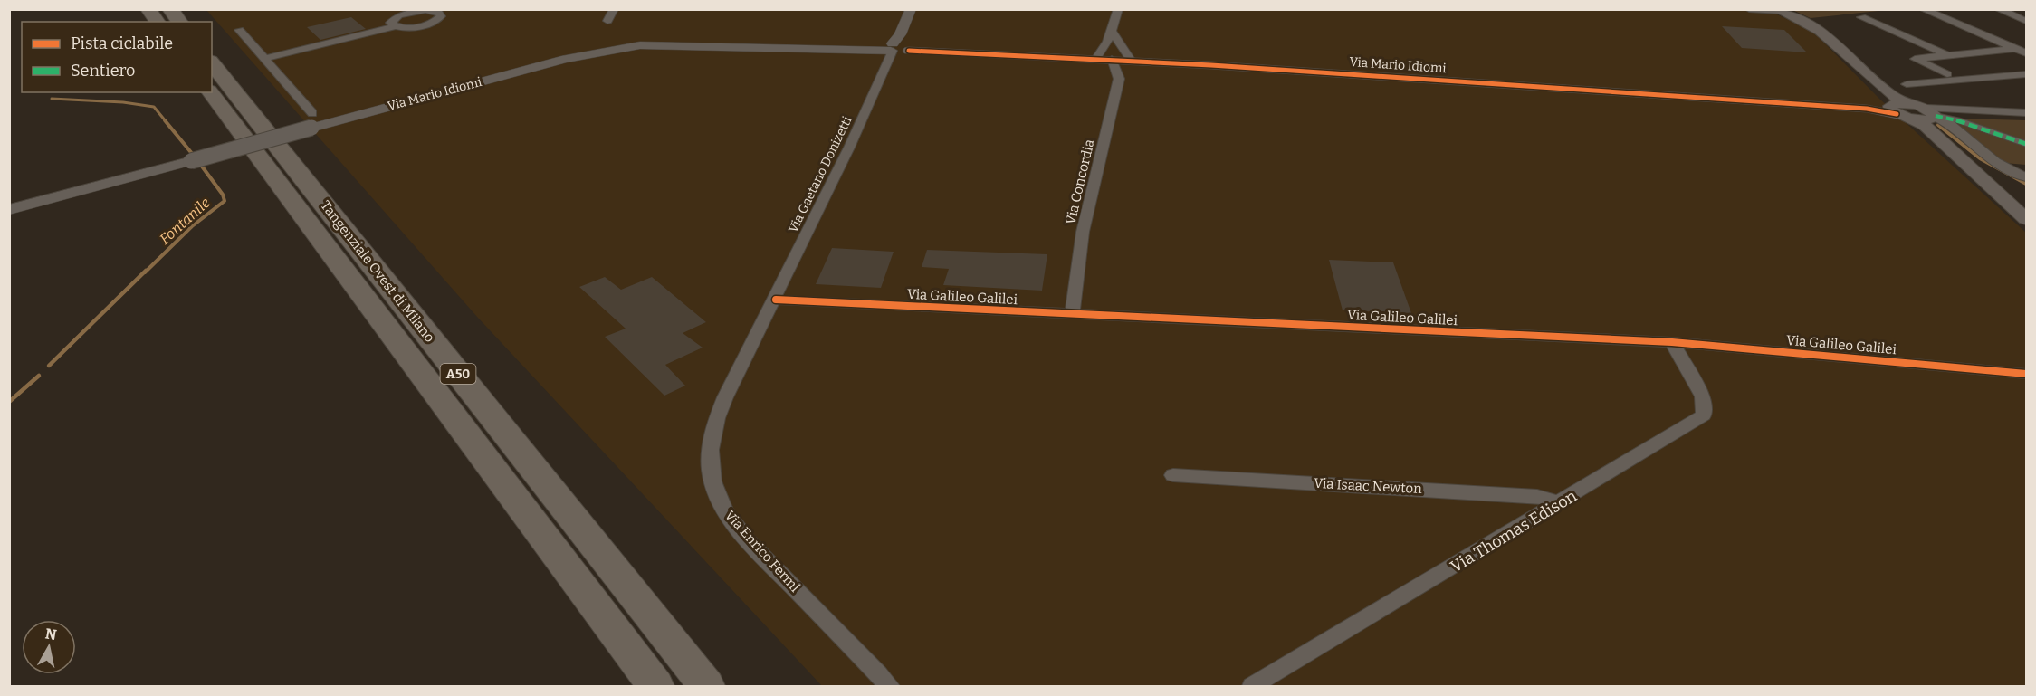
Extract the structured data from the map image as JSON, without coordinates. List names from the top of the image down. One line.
{"streets":{"highway":["Tangenziale Ovest di Milano","A50"],"street":["Via Mario Idiomi","Via Gaetano Donizetti","Via Concordia","Via Galileo Galilei","Via Isaac Newton","Via Thomas Edison","Via Enrico Fermi"]},"crossings":[["Via Mario Idiomi","Via Gaetano Donizetti"],["Via Gaetano Donizetti","Via Galileo Galilei"],["Via Gaetano Donizetti","Via Enrico Fermi"],["Via Concordia","Via Galileo Galilei"],["Via Galileo Galilei","Via Thomas Edison"],["Via Galileo Galilei","Via Enrico Fermi"],["Via Isaac Newton","Via Thomas Edison"]],"water":["Fontanile"],"legend":["Pista ciclabile","Sentiero"],"north":"top"}
